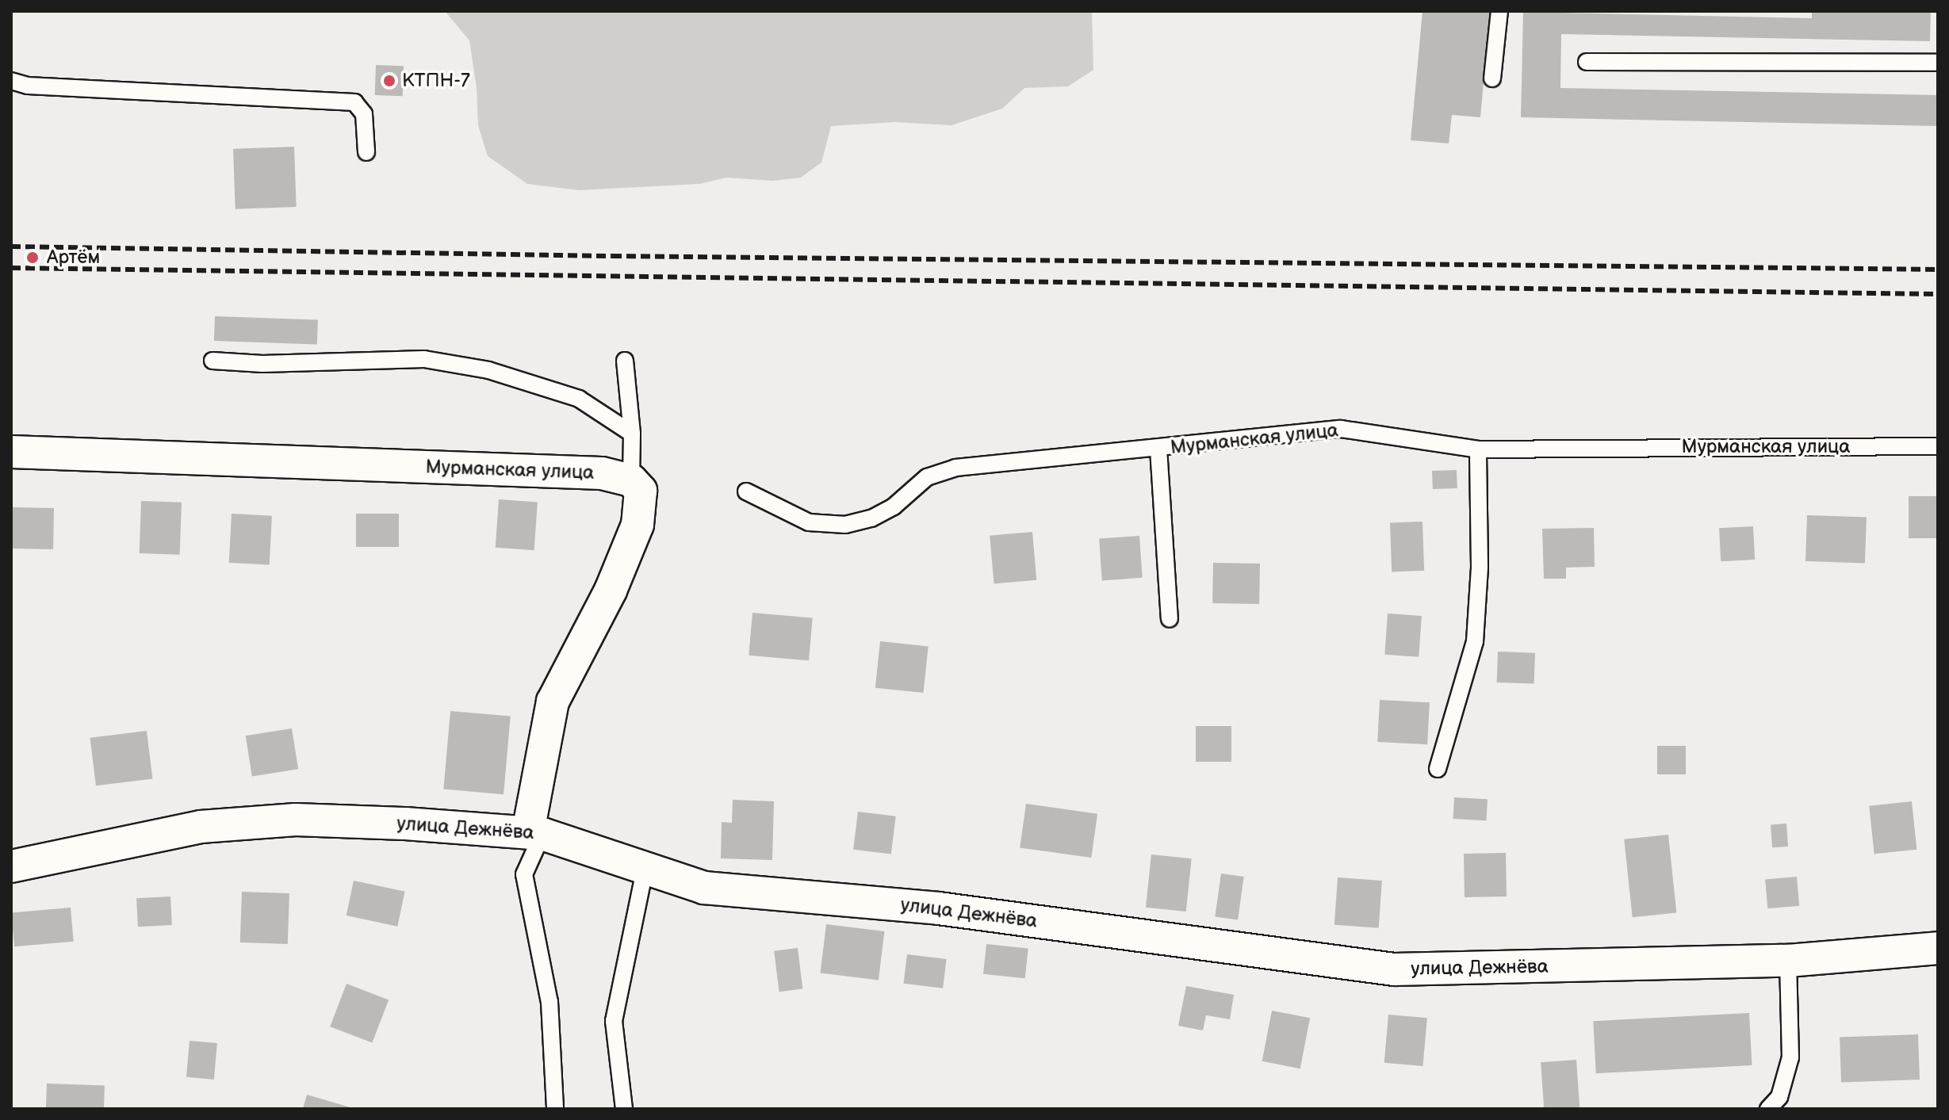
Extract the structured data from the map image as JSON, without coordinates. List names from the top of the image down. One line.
{"streets":{"street":["Мурманская улица","улица Дежнёва"]},"places":["КТПН-7","Артём"]}
